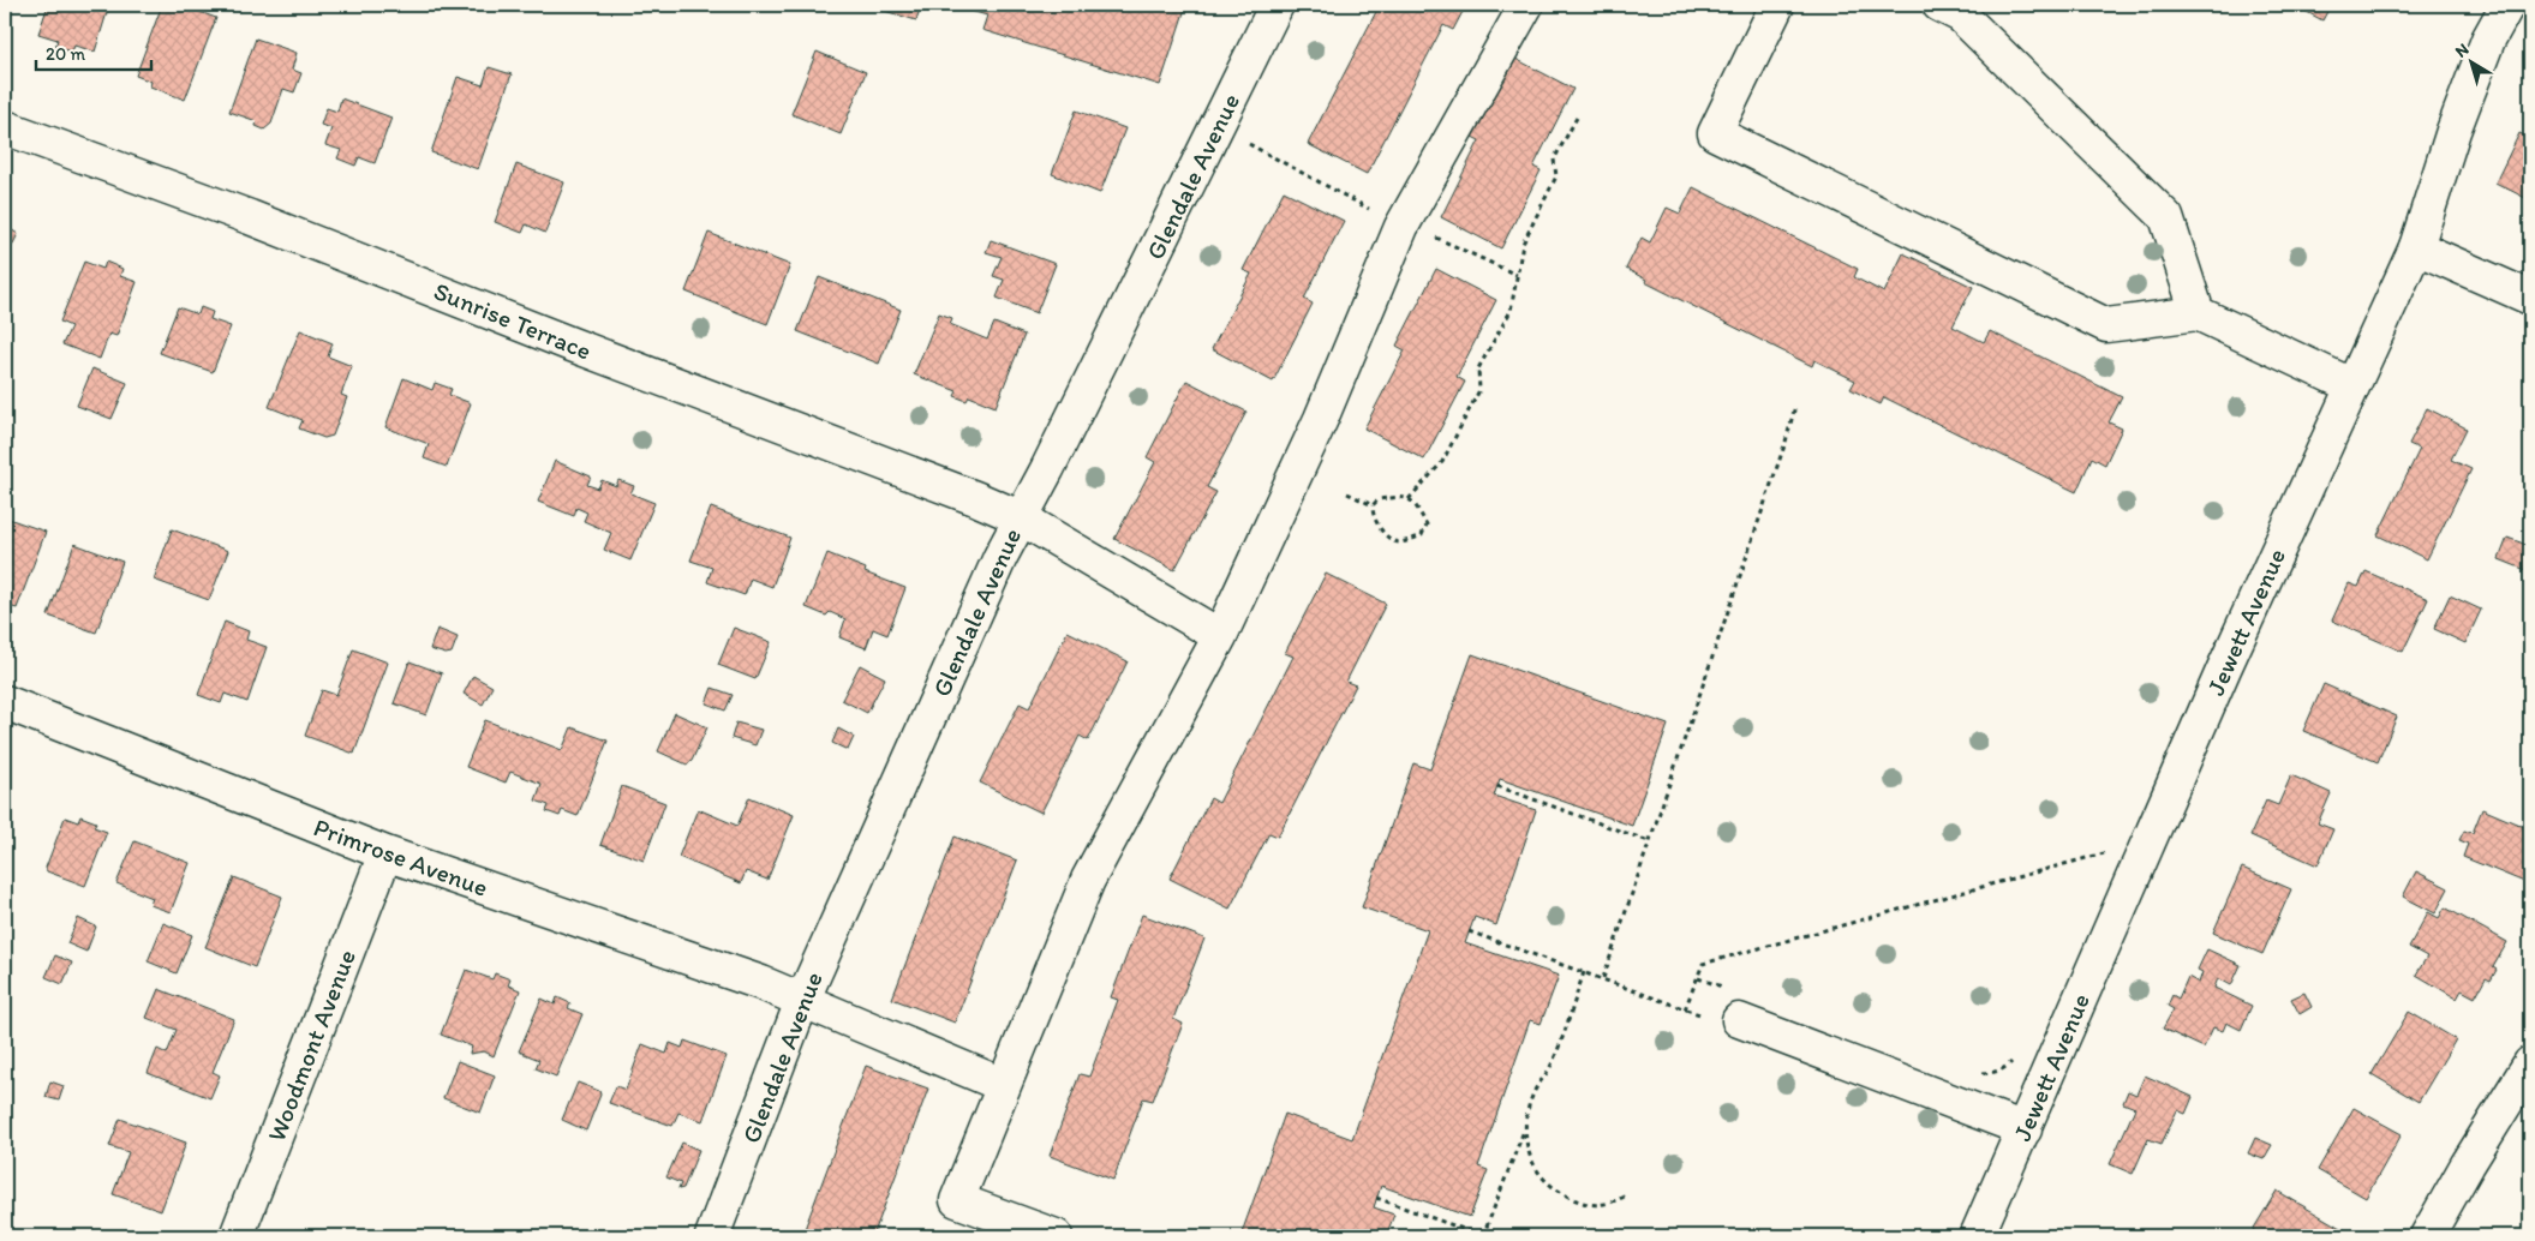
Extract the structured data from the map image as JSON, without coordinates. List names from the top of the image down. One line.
{"streets":{"street":["Glendale Avenue","Sunrise Terrace","Jewett Avenue","Primrose Avenue","Woodmont Avenue"]},"crossings":[["Glendale Avenue","Sunrise Terrace"],["Glendale Avenue","Primrose Avenue"],["Primrose Avenue","Woodmont Avenue"]],"scale_bar":"20 m","north":"top left"}
